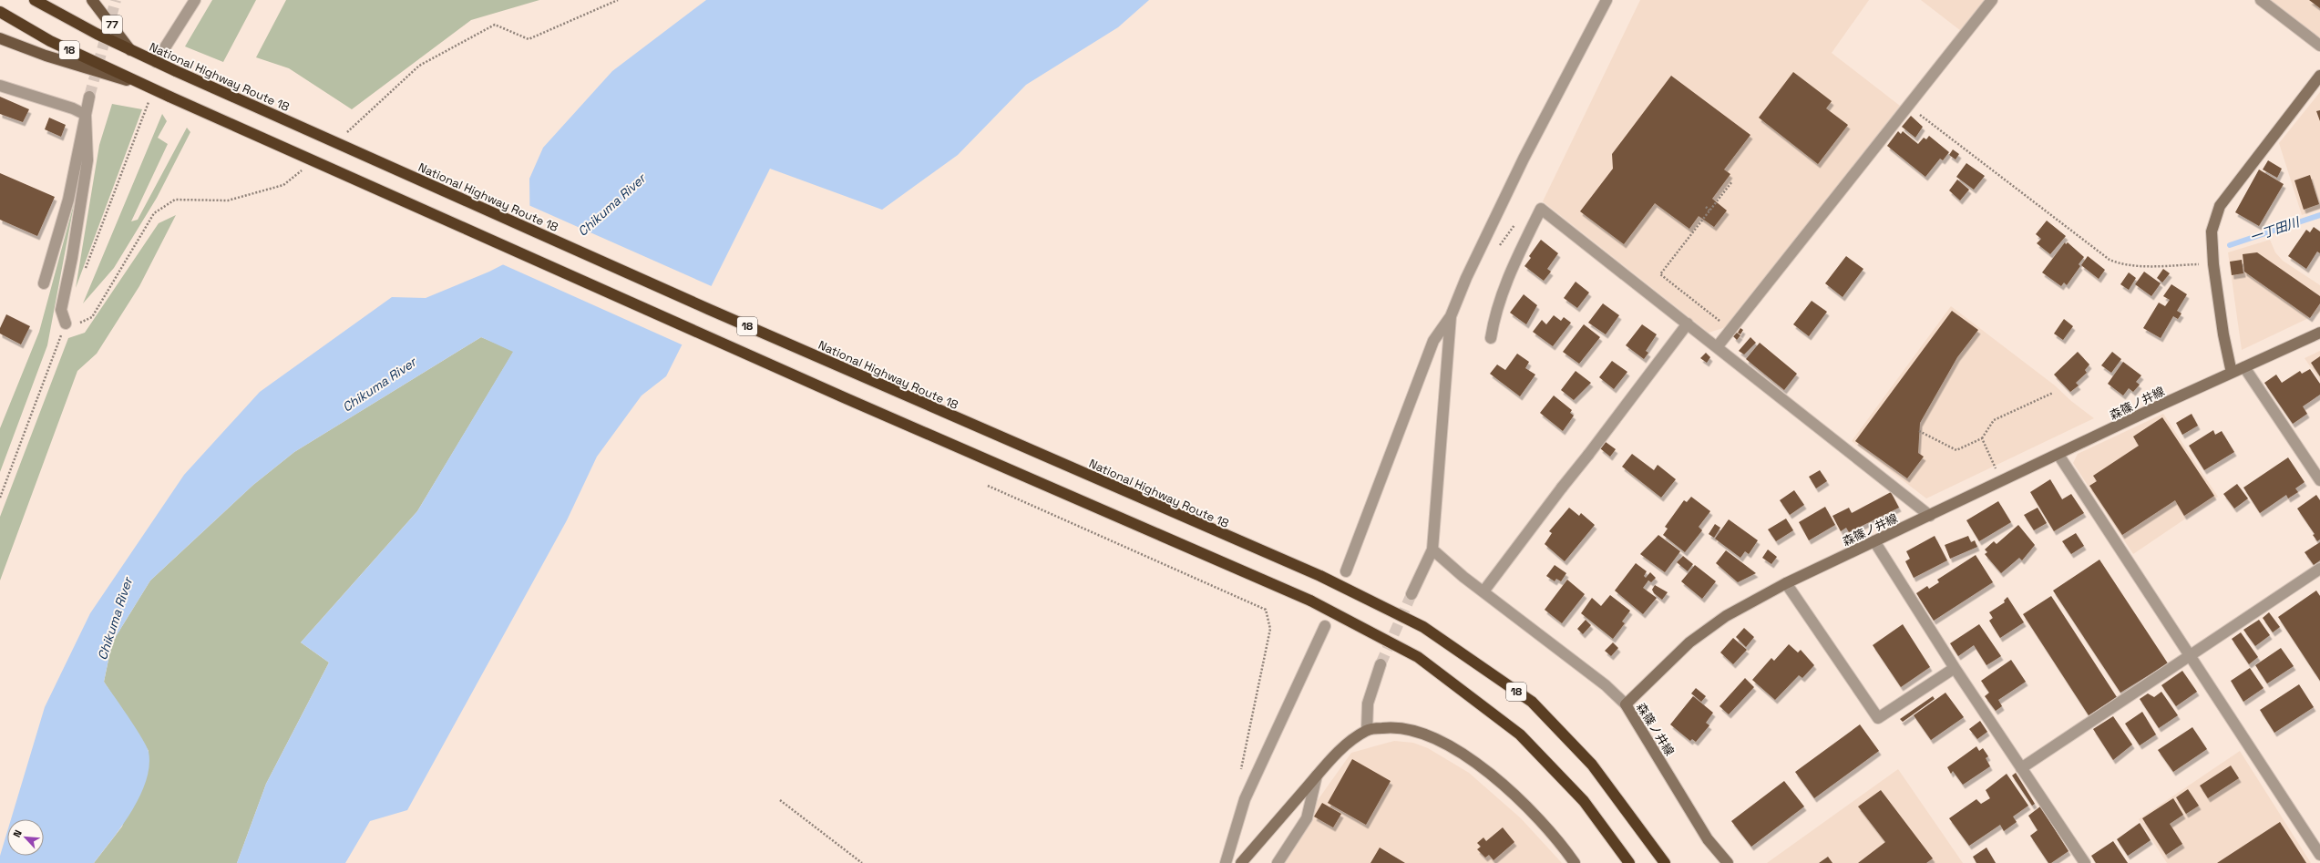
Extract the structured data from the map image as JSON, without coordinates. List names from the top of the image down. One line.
{"streets":{"highway":["18","National Highway Route 18"],"main road":["77","森篠ノ井線"]},"crossings":[["77","National Highway Route 18"]],"water":["Chikuma River","一丁田川"],"north":"top left"}
